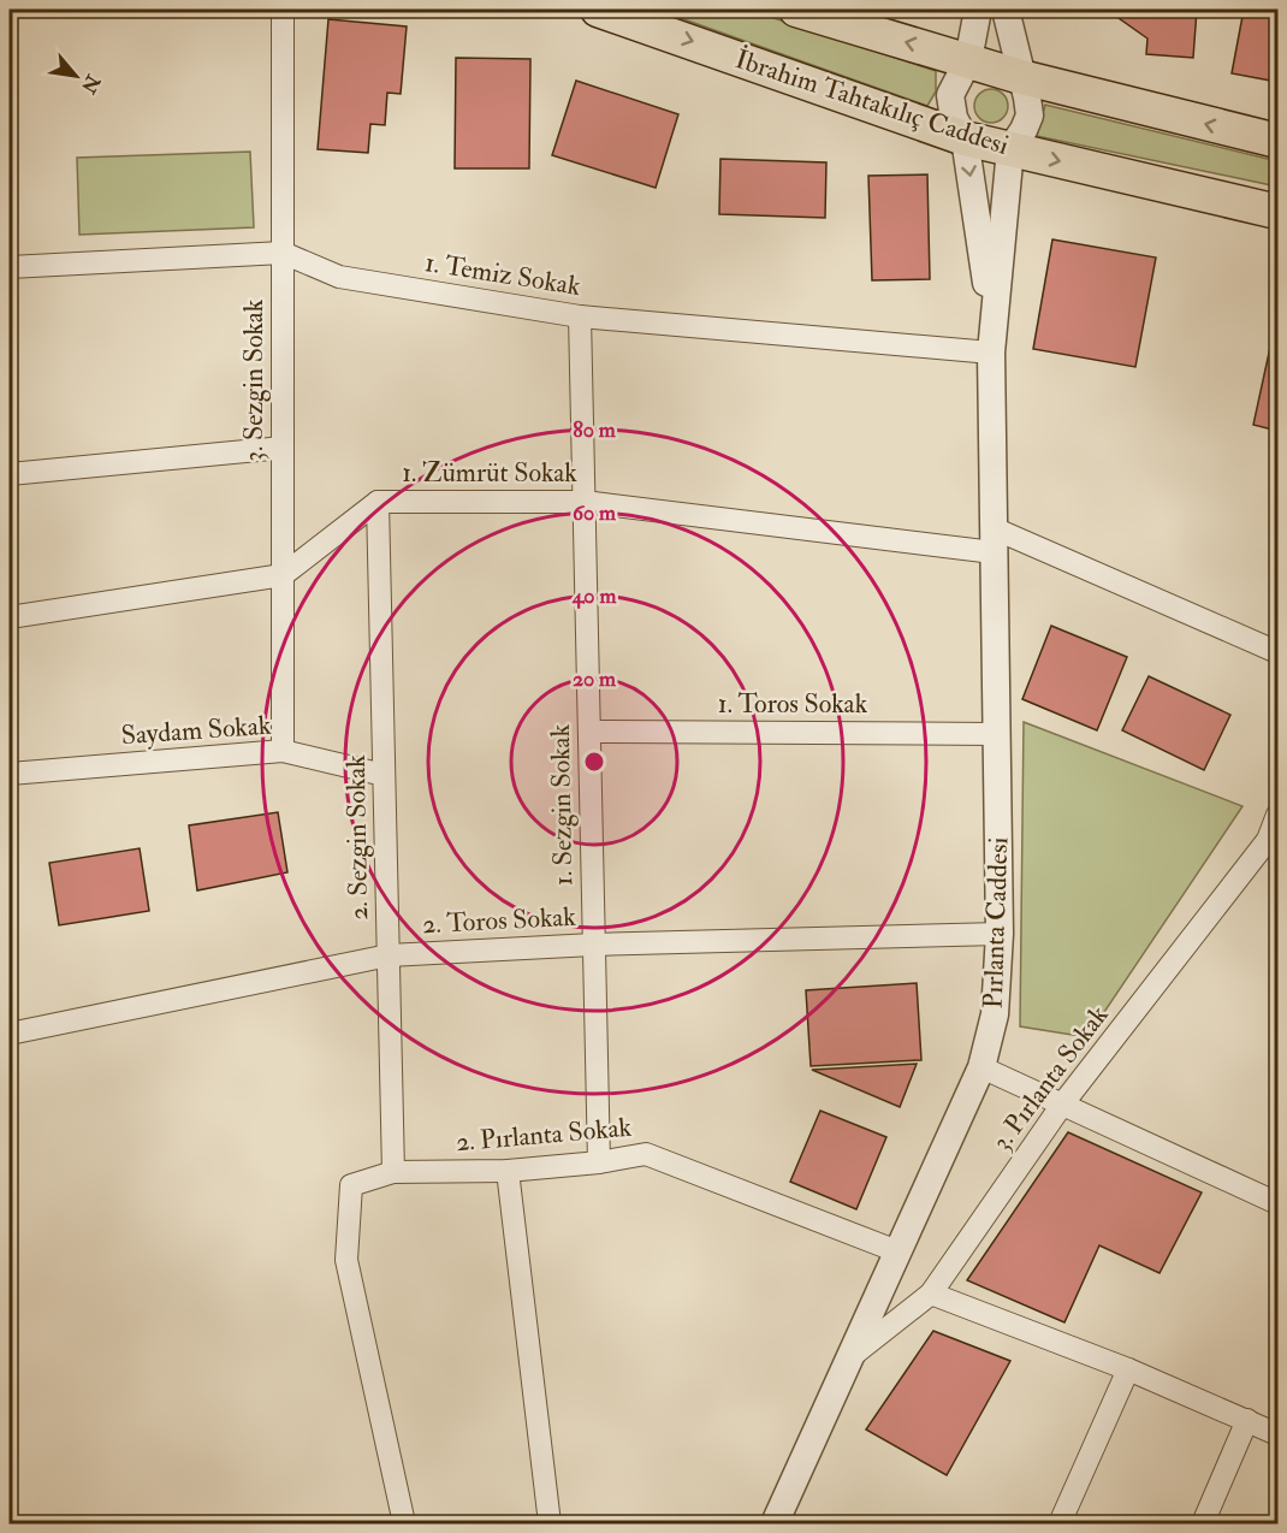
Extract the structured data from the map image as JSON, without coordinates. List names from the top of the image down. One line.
{"streets":{"main road":["İbrahim Tahtakılıç Caddesi"],"street":["1. Temiz Sokak","3. Sezgin Sokak","1. Zümrüt Sokak","1. Toros Sokak","Saydam Sokak","1. Sezgin Sokak","2. Sezgin Sokak","2. Toros Sokak","Pırlanta Caddesi","3. Pırlanta Sokak","2. Pırlanta Sokak"]},"crossings":[["İbrahim Tahtakılıç Caddesi","Pırlanta Caddesi"],["1. Temiz Sokak","3. Sezgin Sokak"],["1. Temiz Sokak","1. Sezgin Sokak"],["1. Temiz Sokak","Pırlanta Caddesi"],["3. Sezgin Sokak","1. Zümrüt Sokak"],["3. Sezgin Sokak","Saydam Sokak"],["1. Zümrüt Sokak","1. Sezgin Sokak"],["1. Zümrüt Sokak","2. Sezgin Sokak"],["1. Zümrüt Sokak","Pırlanta Caddesi"],["1. Toros Sokak","1. Sezgin Sokak"],["1. Toros Sokak","Pırlanta Caddesi"],["Saydam Sokak","2. Sezgin Sokak"],["1. Sezgin Sokak","2. Toros Sokak"],["1. Sezgin Sokak","2. Pırlanta Sokak"],["2. Sezgin Sokak","2. Toros Sokak"],["2. Sezgin Sokak","2. Pırlanta Sokak"],["2. Toros Sokak","Pırlanta Caddesi"],["Pırlanta Caddesi","3. Pırlanta Sokak"],["Pırlanta Caddesi","2. Pırlanta Sokak"]],"north":"bottom right","rings":["80 m","60 m","40 m","20 m"]}
